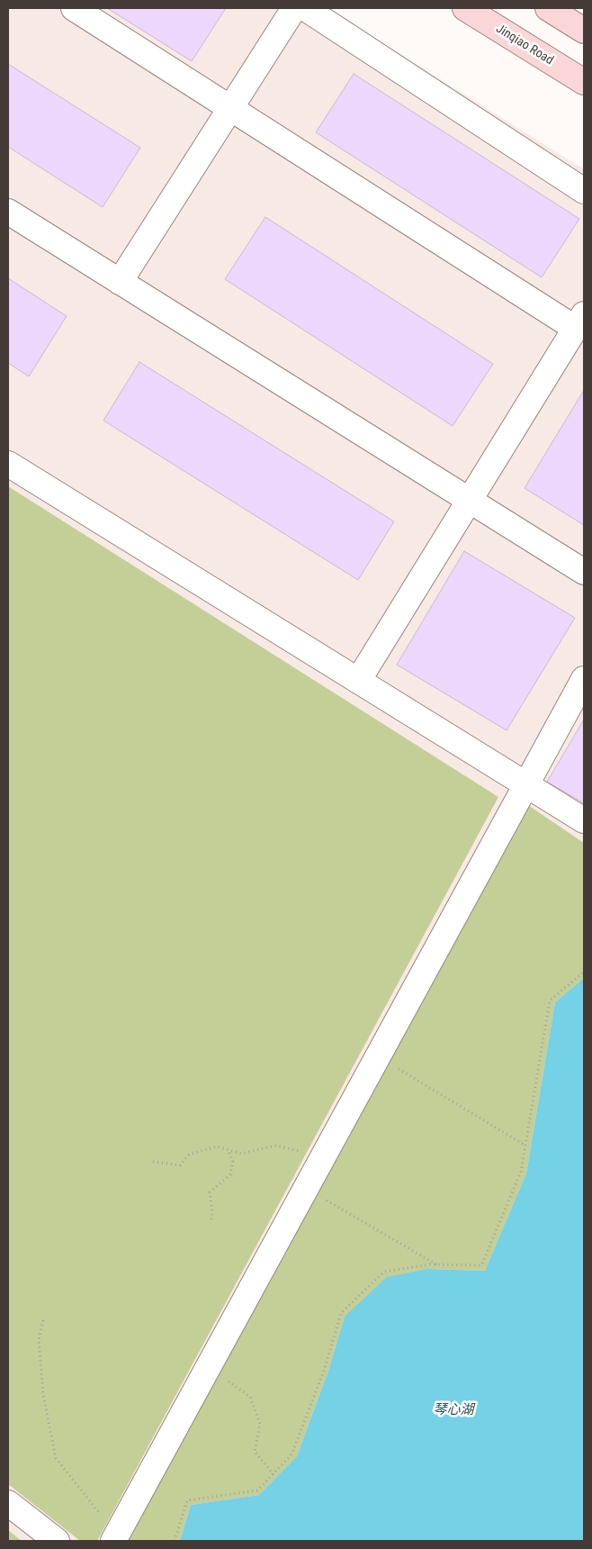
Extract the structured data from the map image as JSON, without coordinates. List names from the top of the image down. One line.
{"streets":{"street":["Jinqiao Road"]},"water":["琴心湖"]}
